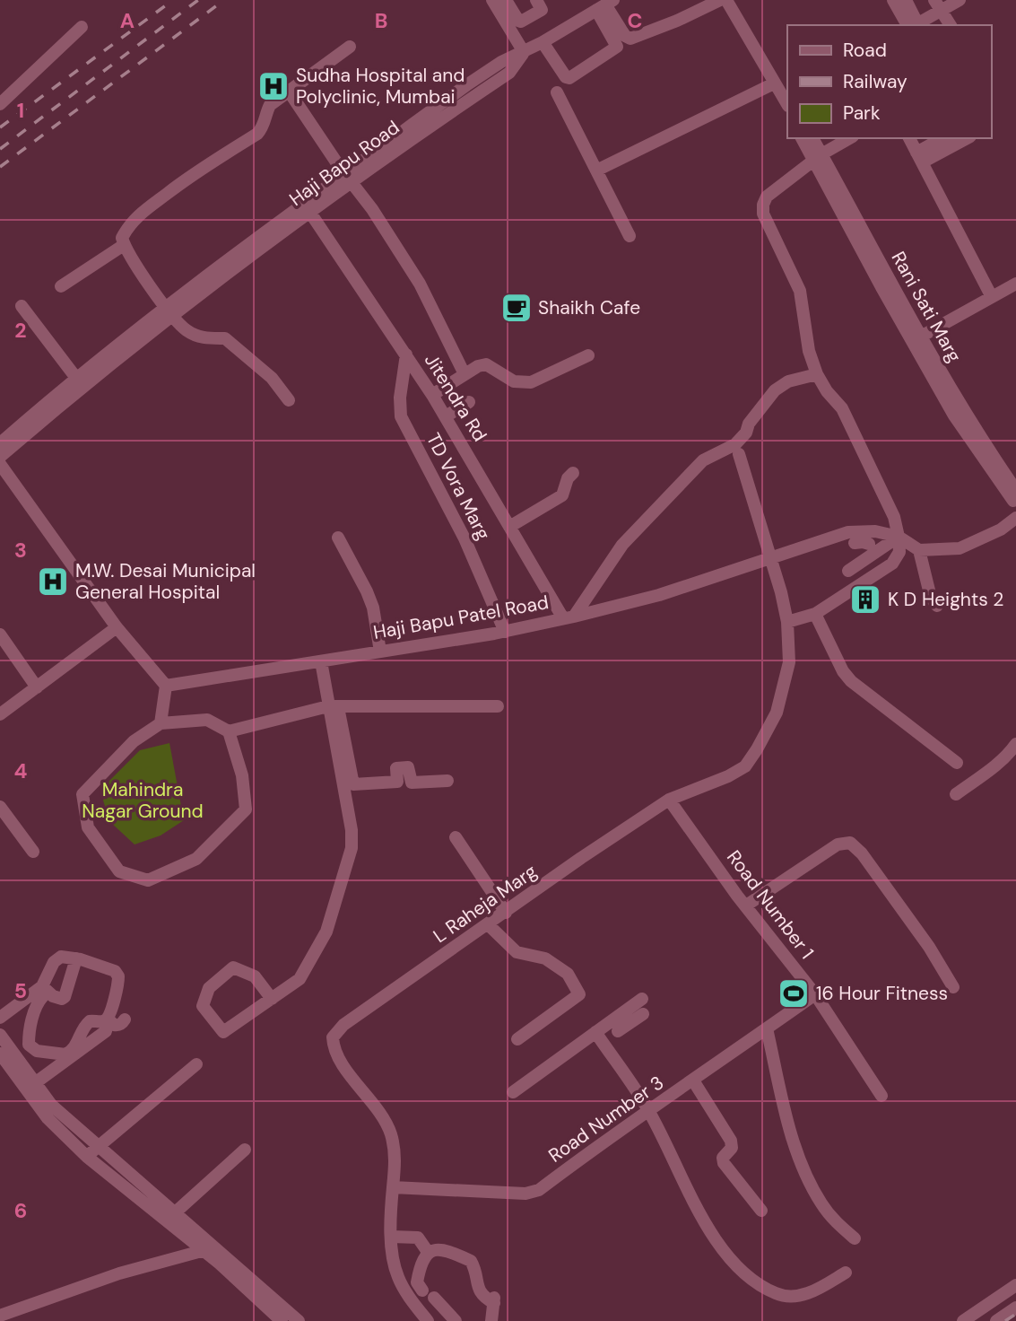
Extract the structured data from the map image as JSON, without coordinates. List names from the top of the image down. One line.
{"streets":{"street":["Haji Bapu Road","Rani Sati Marg","Jitendra Rd","TD Vora Marg","Haji Bapu Patel Road","L Raheja Marg","Road Number 1","Road Number 3"]},"crossings":[["Haji Bapu Road","Jitendra Rd"],["Jitendra Rd","TD Vora Marg"],["Jitendra Rd","Haji Bapu Patel Road"],["TD Vora Marg","Haji Bapu Patel Road"],["Haji Bapu Patel Road","L Raheja Marg"],["L Raheja Marg","Road Number 1"],["L Raheja Marg","Road Number 3"],["Road Number 1","Road Number 3"]],"parks":["Mahindra Nagar Ground"],"places":{"hospital":["Sudha Hospital and Polyclinic, Mumbai","M.W. Desai Municipal General Hospital"],"cafe":["Shaikh Cafe"],"building":["K D Heights 2"],"sports":["16 Hour Fitness"]},"legend":["Road","Railway","Park"],"grid":{"columns":["A","B","C"],"rows":["1","2","3","4","5","6"]}}
